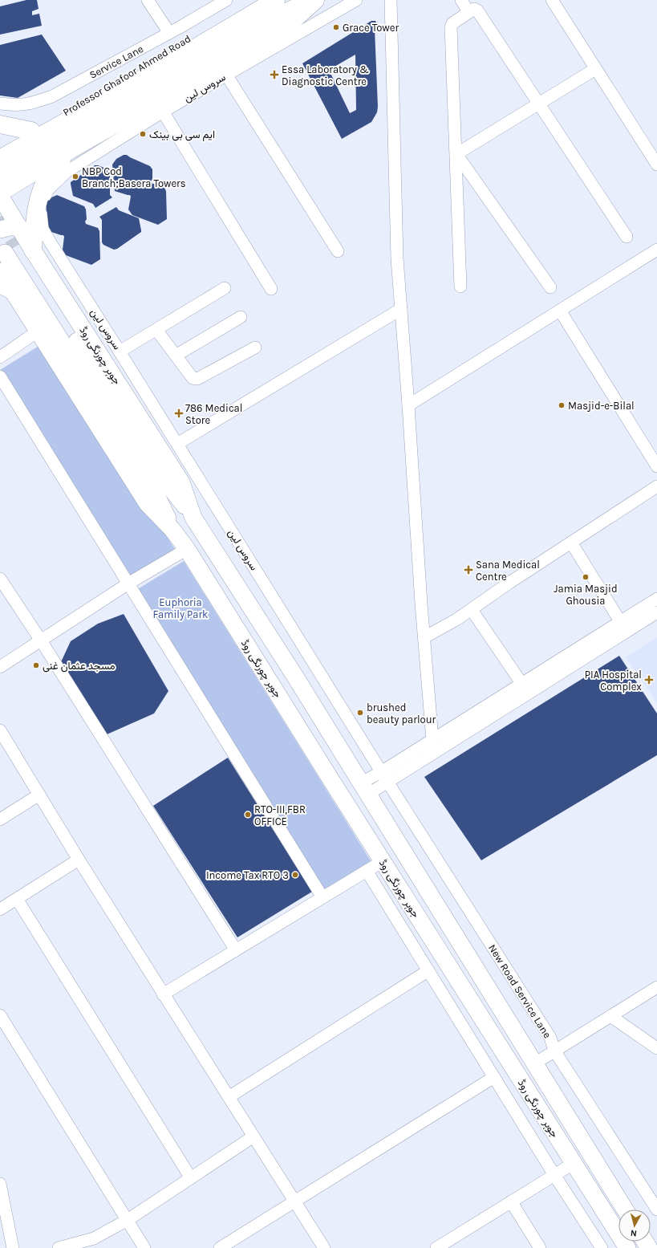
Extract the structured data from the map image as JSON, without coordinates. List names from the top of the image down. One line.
{"streets":{"main road":["Professor Ghafoor Ahmed Road","جوہر چورنگی روڈ"],"street":["Service Lane","سروس لین","New Road Service Lane"]},"crossings":[["سروس لین","New Road Service Lane"]],"parks":["Euphoria Family Park"],"places":{"other":["Grace Tower","ایم سی بی بینک","NBP Cod Branch;Basera Towers","Masjid-e-Bilal","Jamia Masjid Ghousia","مسجد عثمان غنی","brushed beauty parlour","RTO-III,FBR OFFICE","Income Tax RTO 3"],"health":["Essa Laboratory & Diagnostic Centre","786 Medical Store","Sana Medical Centre","PIA Hospital Complex"]},"north":"bottom"}
